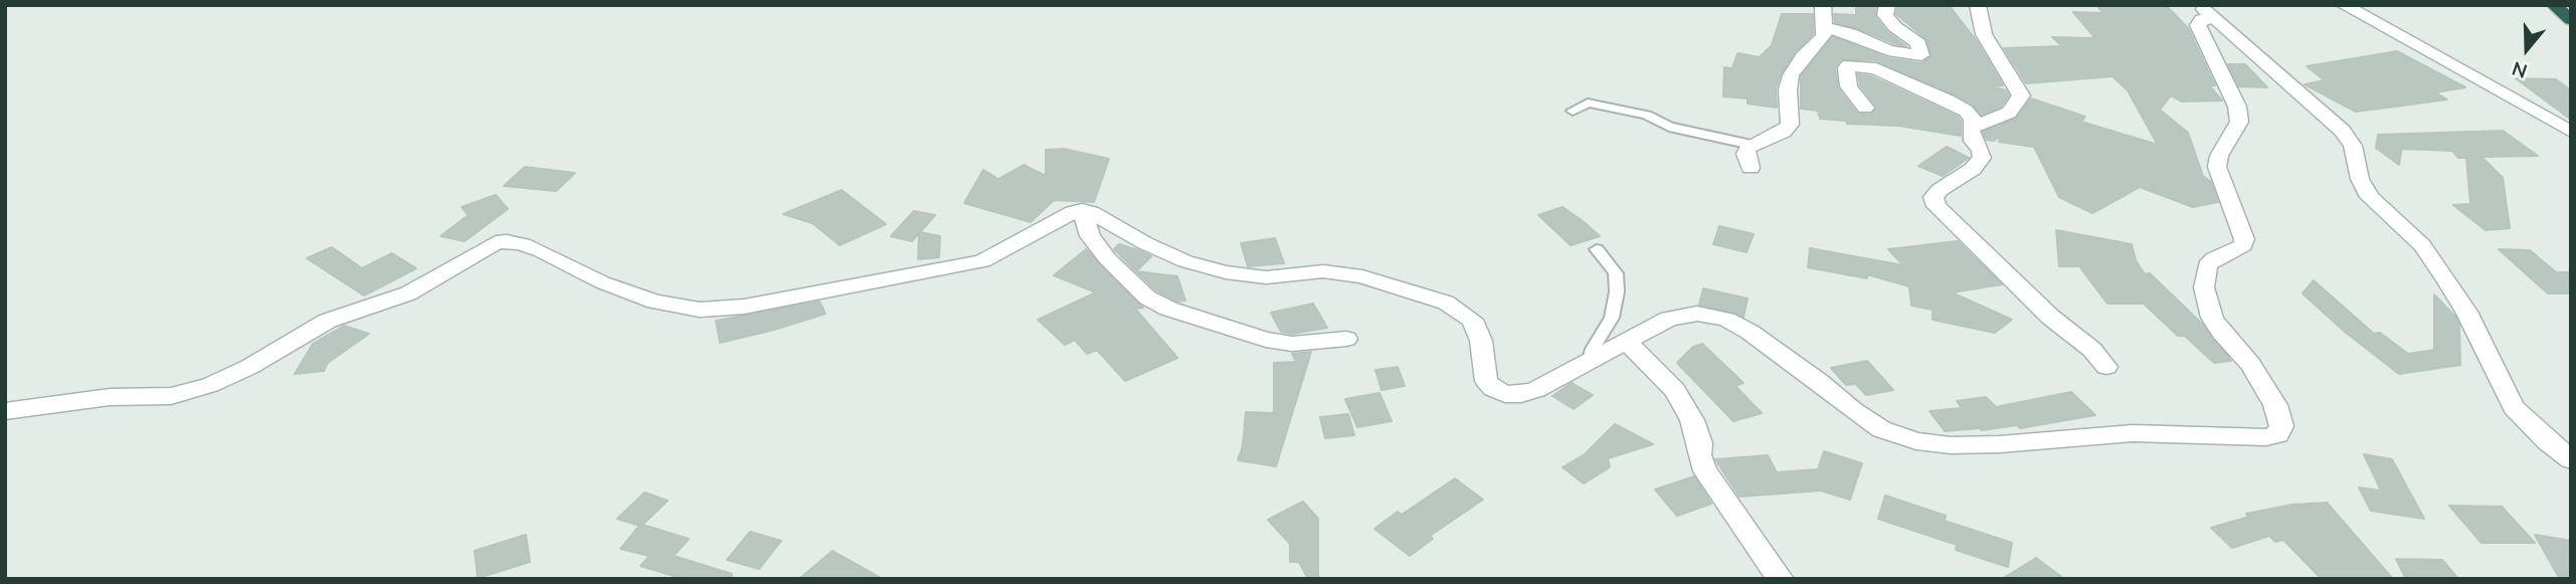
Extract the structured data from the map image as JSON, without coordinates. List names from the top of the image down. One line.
{"north":"bottom"}
